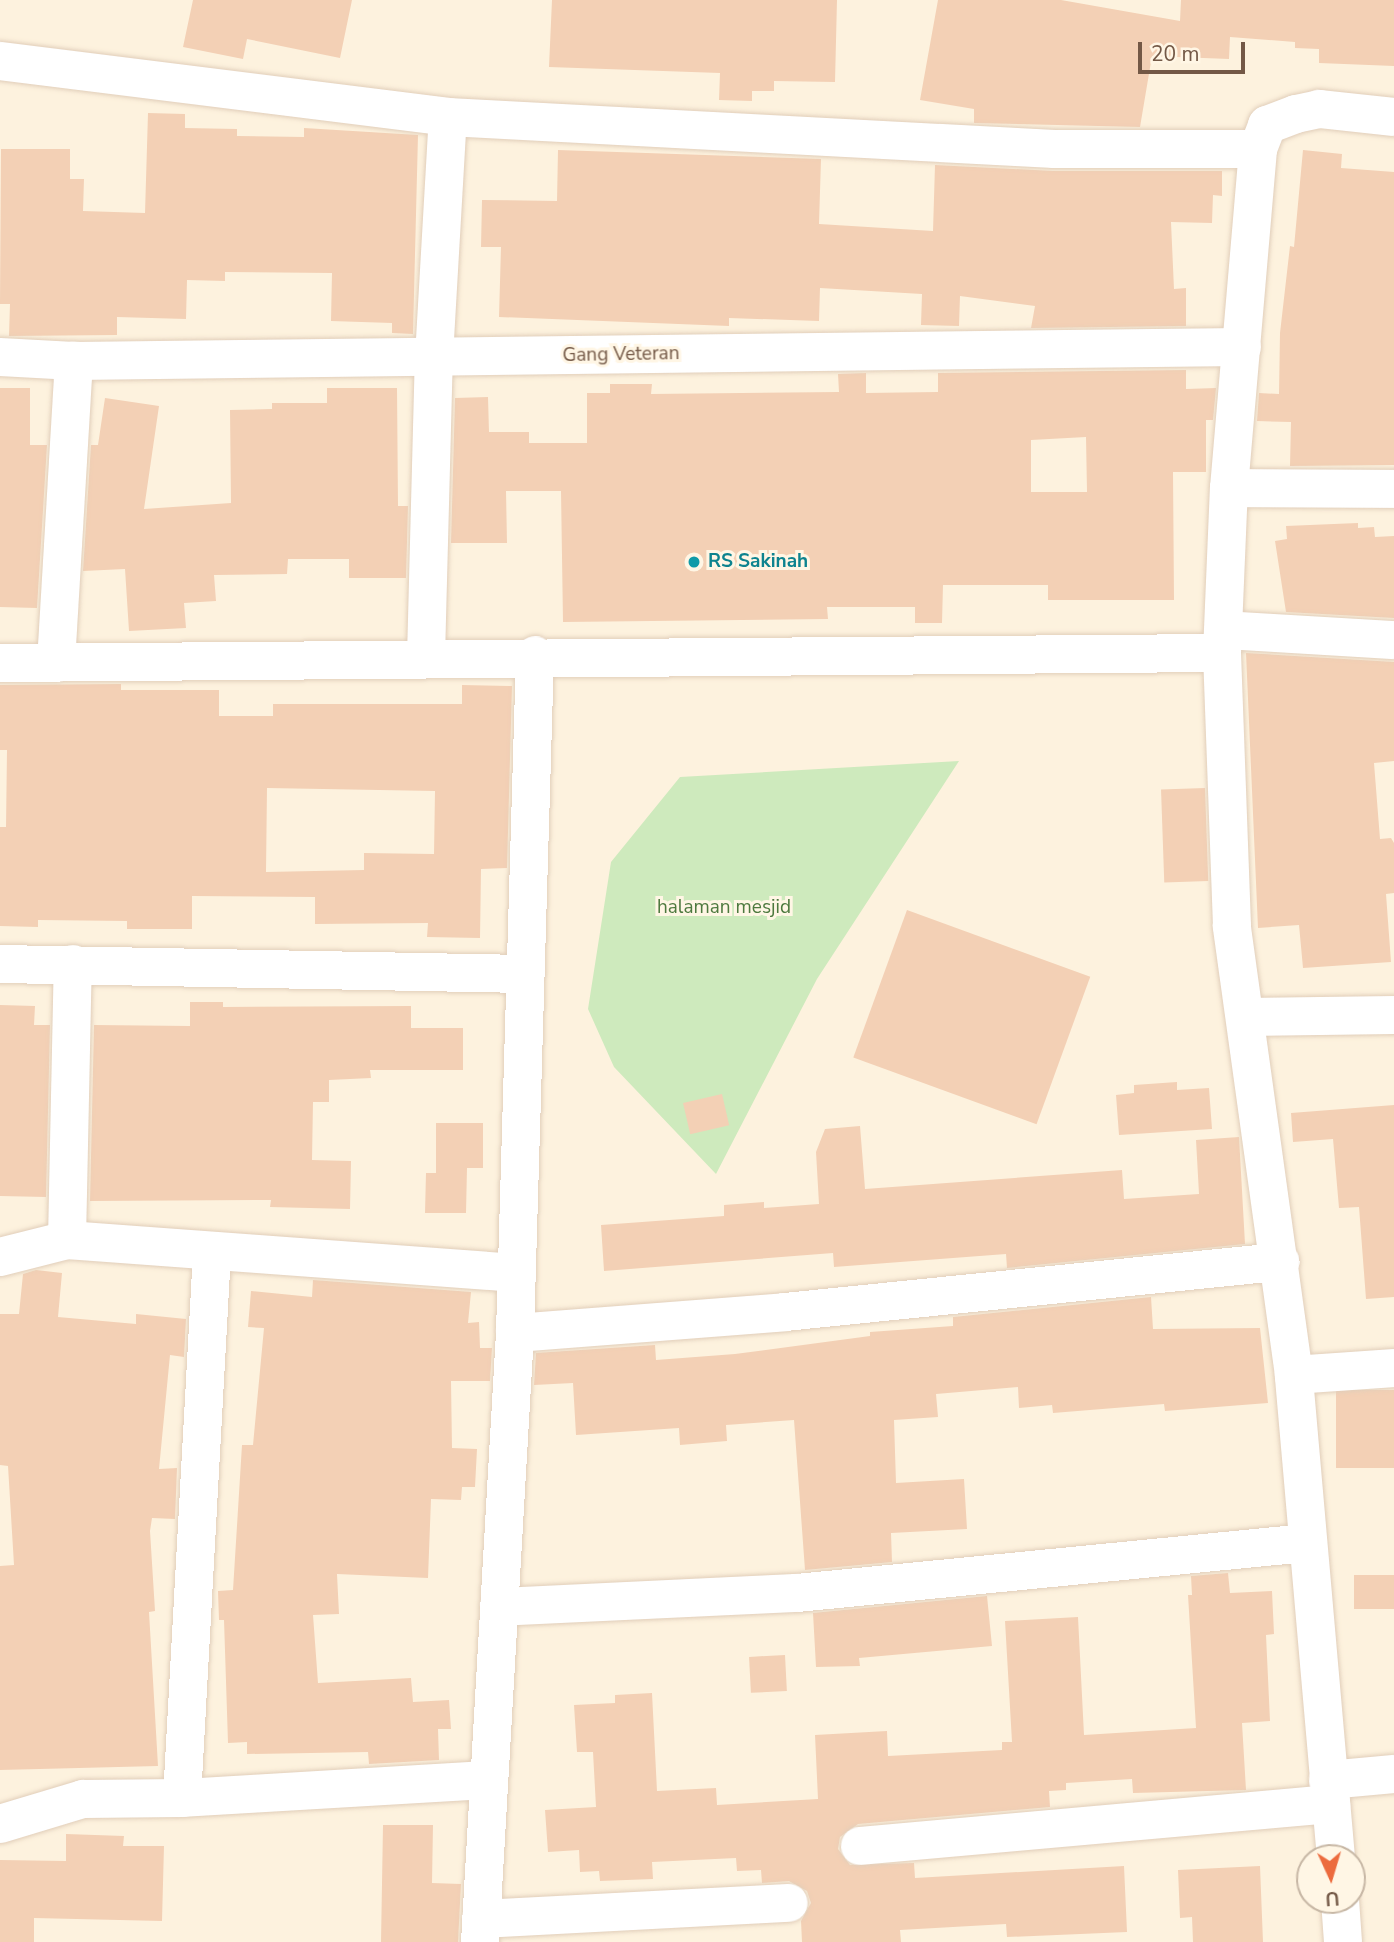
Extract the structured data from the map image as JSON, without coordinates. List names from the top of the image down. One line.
{"streets":{"street":["Gang Veteran"]},"parks":["halaman mesjid"],"places":["RS Sakinah"],"scale_bar":"20 m","north":"bottom"}
